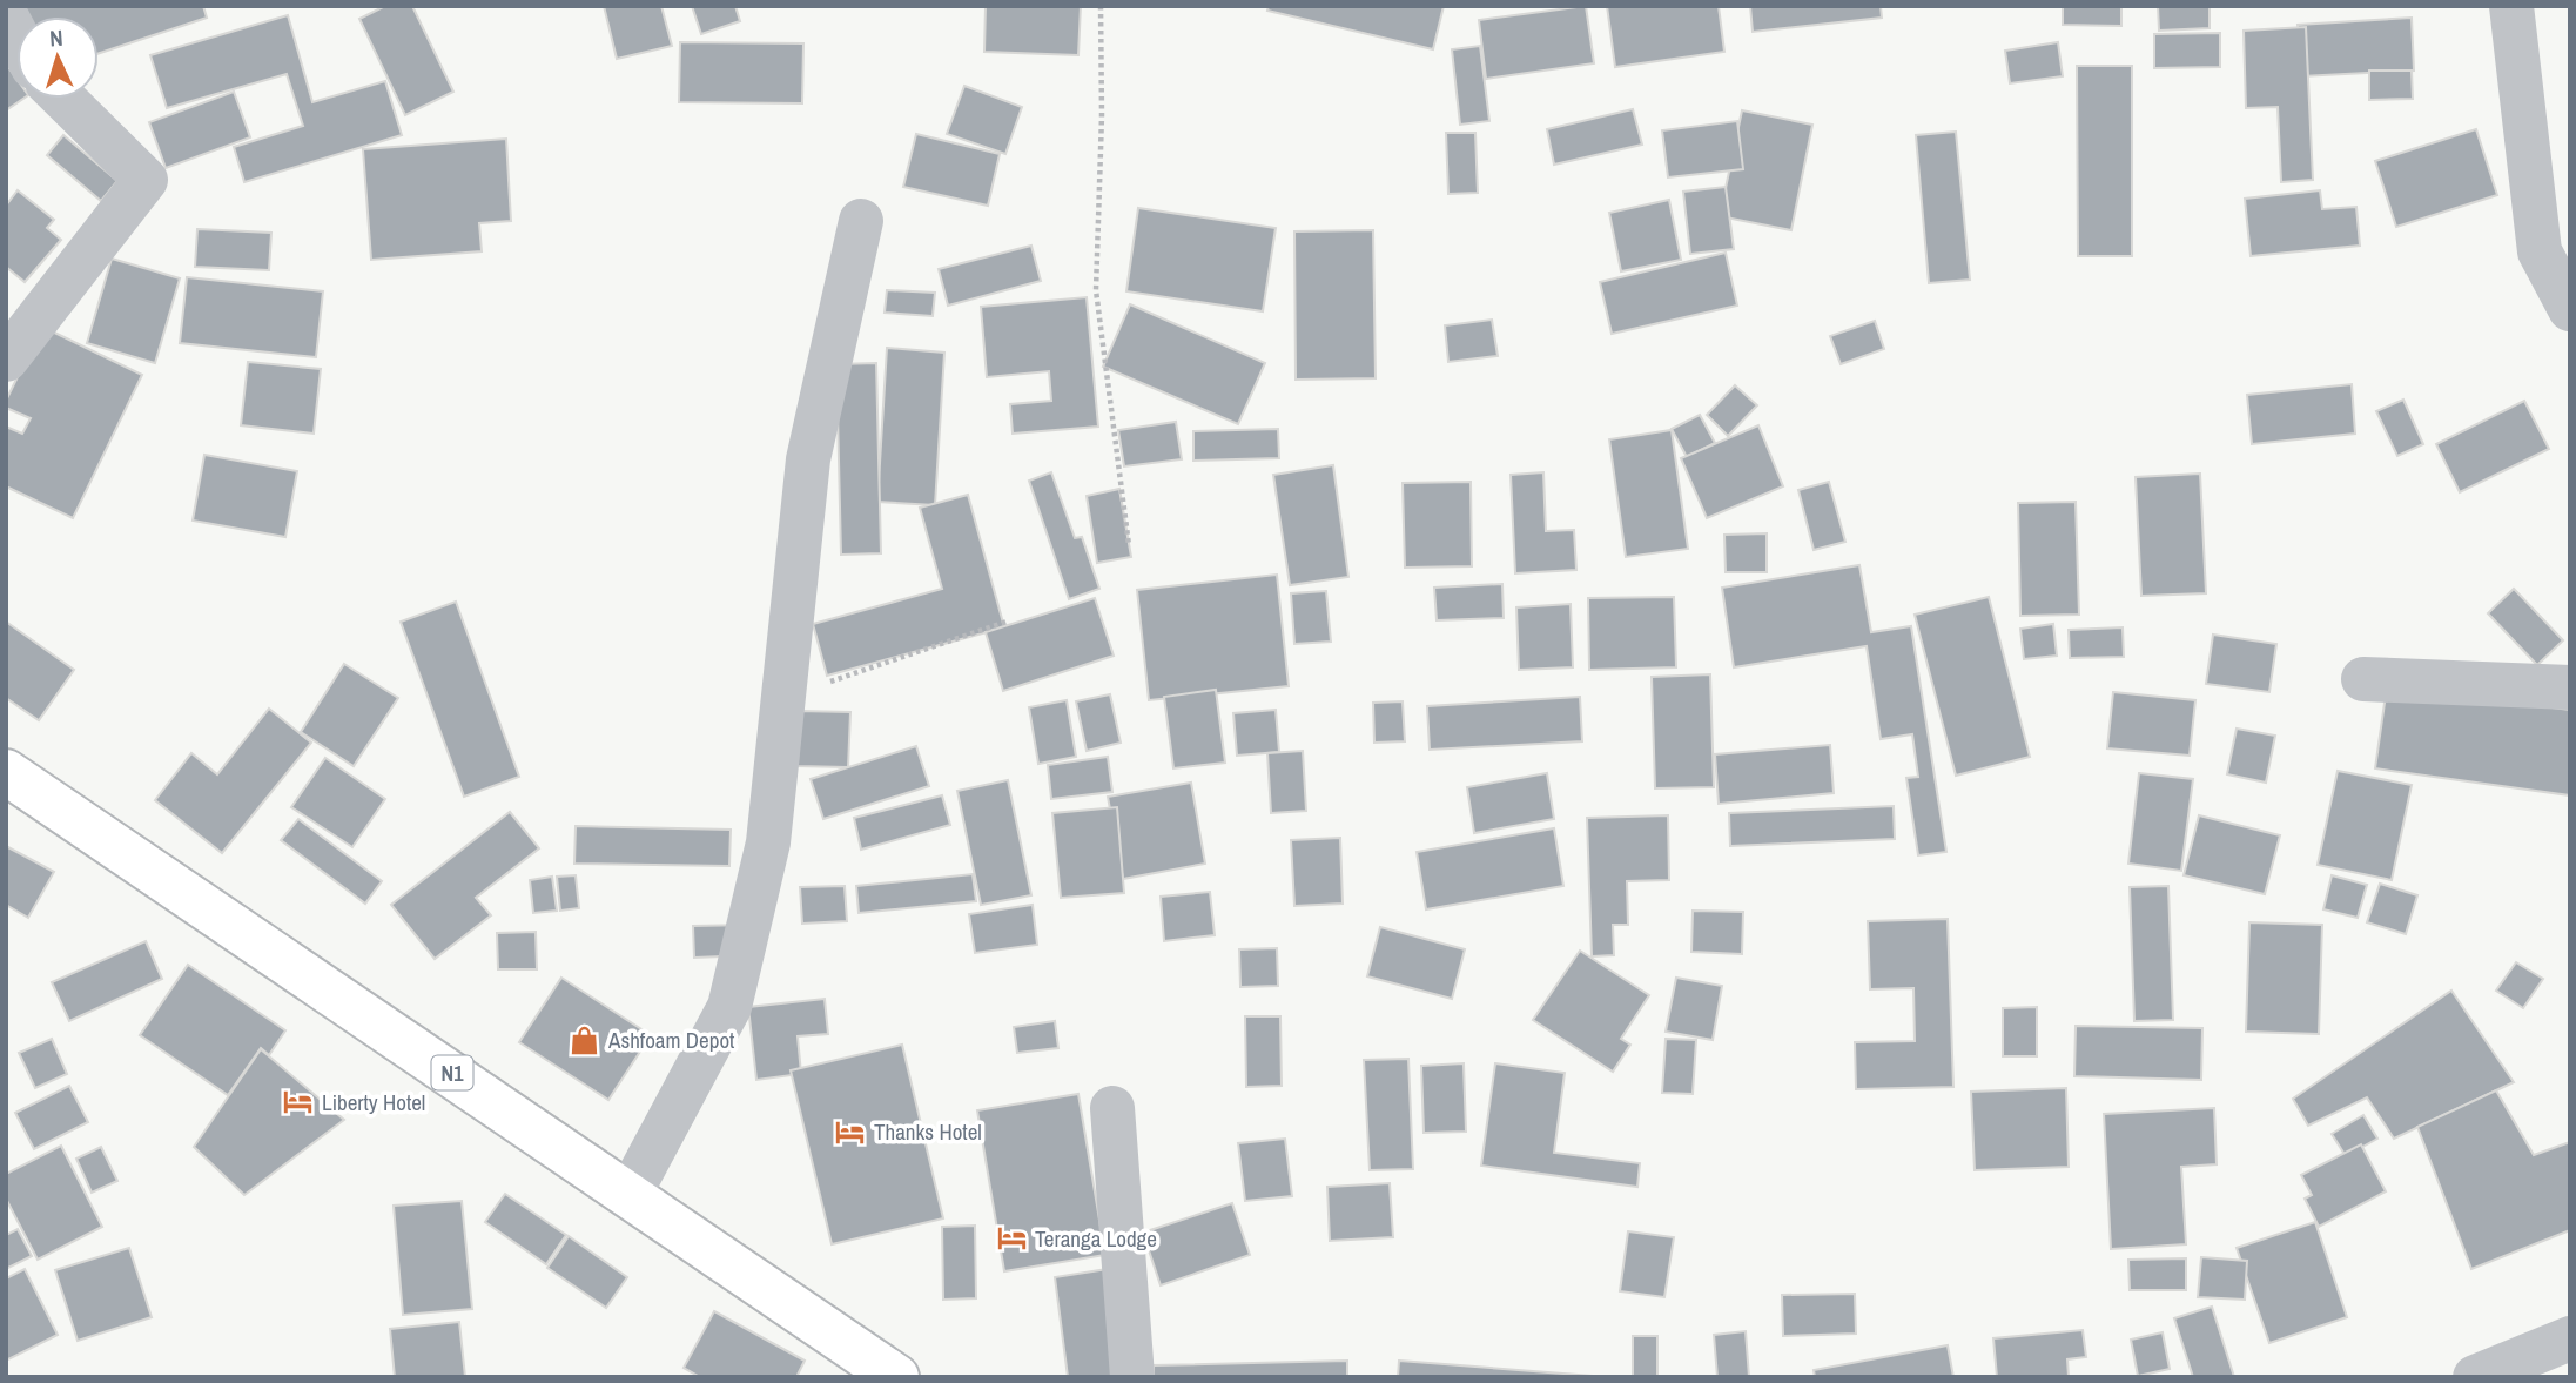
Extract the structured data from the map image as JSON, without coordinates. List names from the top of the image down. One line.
{"streets":{"highway":["N1"]},"places":{"shop":["Ashfoam Depot"],"hotel":["Liberty Hotel","Thanks Hotel","Teranga Lodge"]},"north":"top"}
